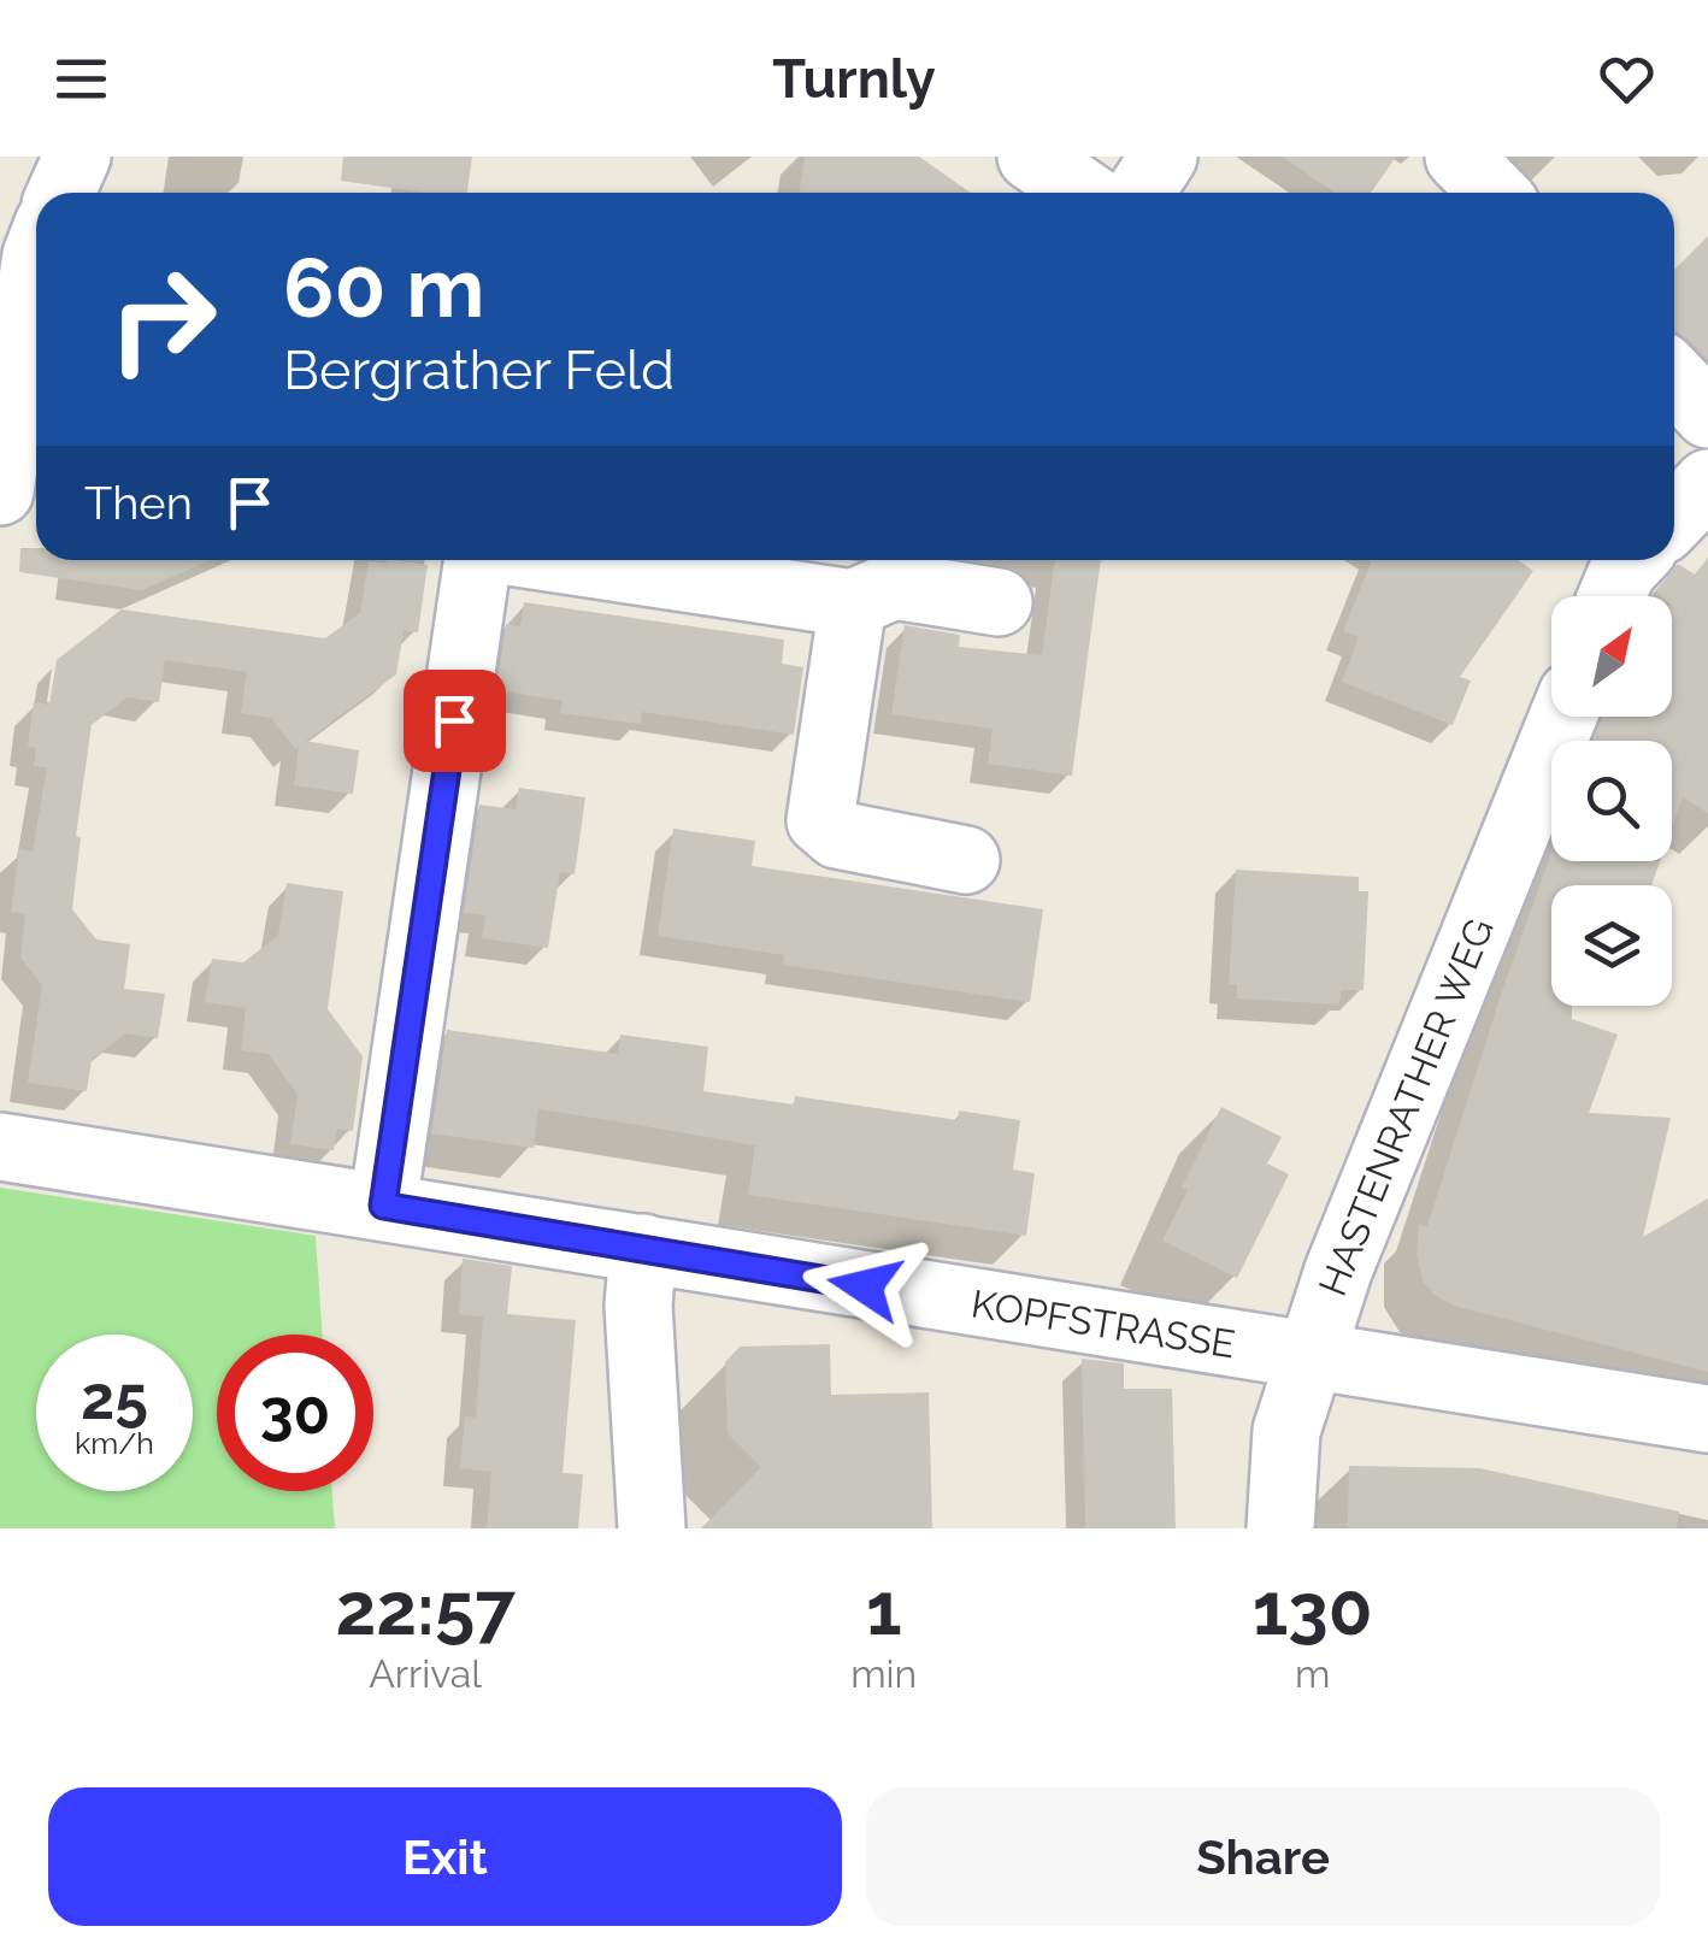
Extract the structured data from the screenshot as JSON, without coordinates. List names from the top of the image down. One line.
{"streets":{"street":["HASTENRATHER WEG","KOPFSTRASSE"]},"crossings":[["HASTENRATHER WEG","KOPFSTRASSE"]],"north":"top right","page":{"header":"Turnly","turn":["60 m","Bergrather Feld"],"then":"Then","speed":"25 km/h","limit":"30","eta":["22:57","Arrival","1","min","130","m"],"buttons":["Exit","Share"]}}
